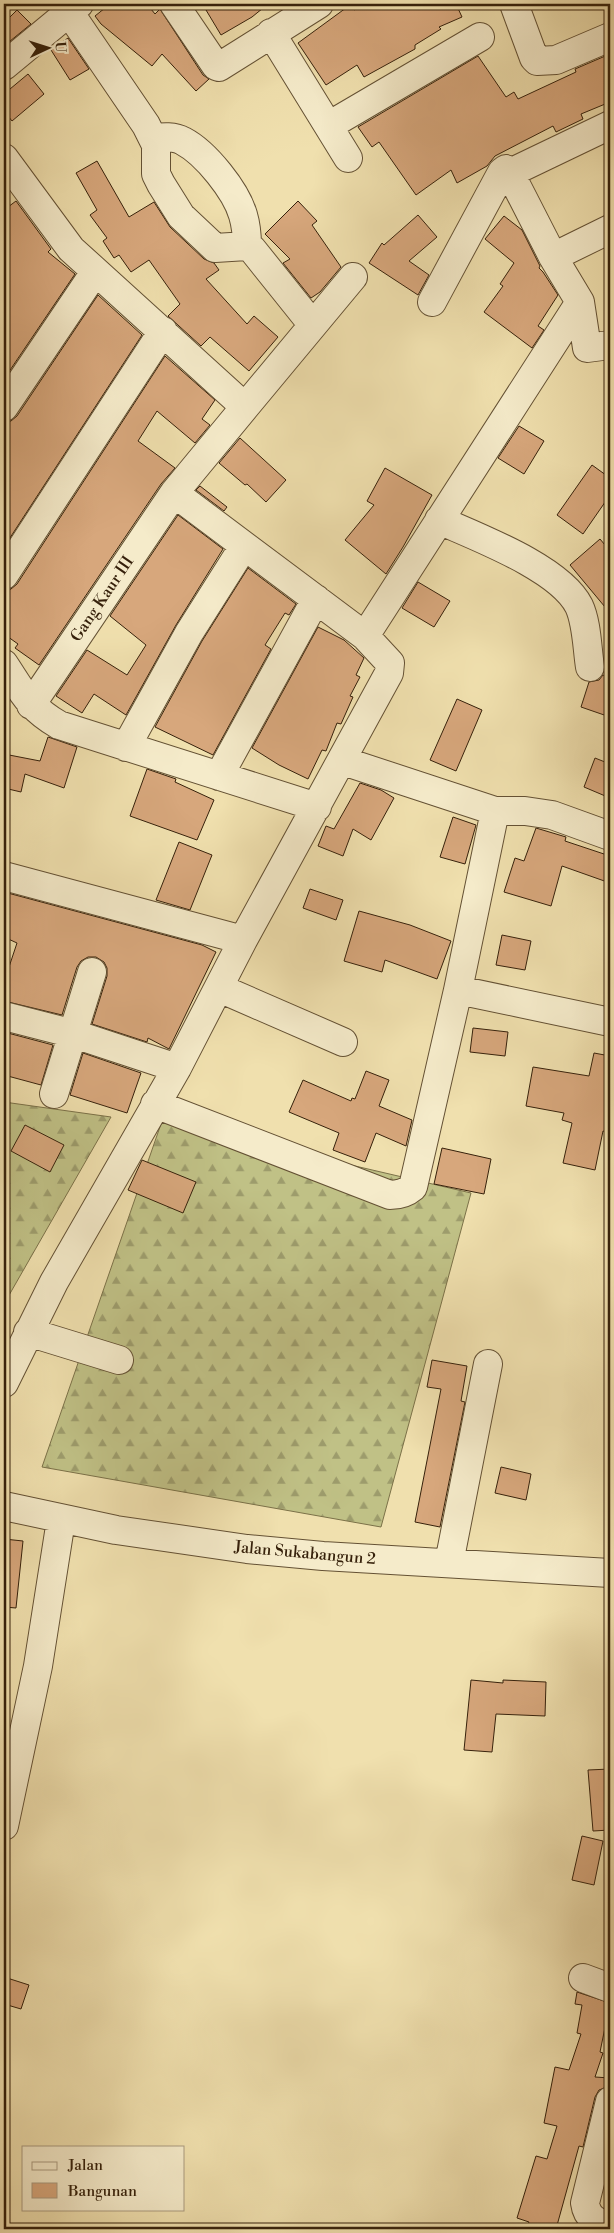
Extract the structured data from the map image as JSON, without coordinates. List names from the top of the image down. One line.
{"streets":{"street":["Gang Kaur III","Jalan Sukabangun 2"]},"legend":["Jalan","Bangunan"],"north":"right"}
